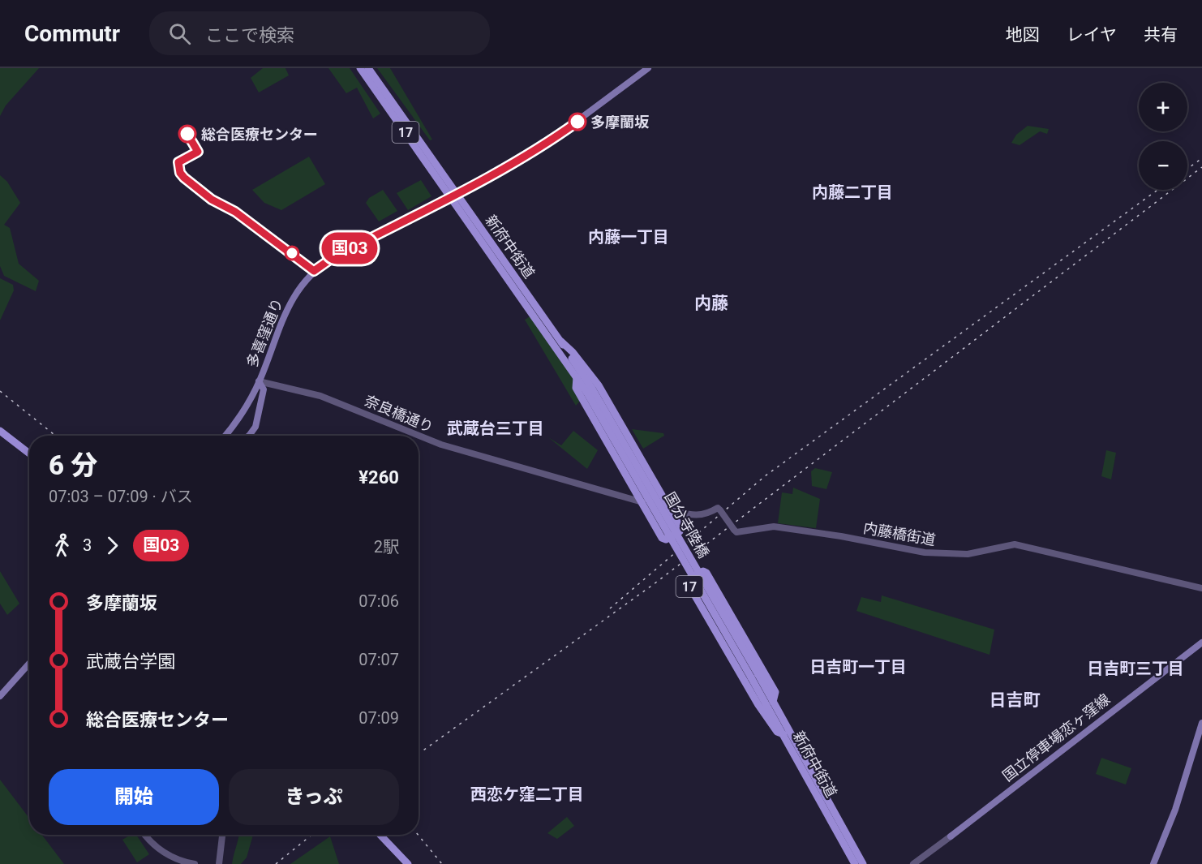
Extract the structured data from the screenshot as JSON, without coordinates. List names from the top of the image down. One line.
{"streets":{"main road":["17","新府中街道","多喜窪通り","国分寺陸橋","国立停車場恋ヶ窪線"],"street":["奈良橋通り","内藤橋街道"]},"crossings":[["17","新府中街道"],["17","奈良橋通り"],["17","内藤橋街道"],["新府中街道","多喜窪通り"],["新府中街道","国分寺陸橋"],["多喜窪通り","奈良橋通り"]],"districts":["内藤二丁目","内藤一丁目","内藤","武蔵台三丁目","日吉町一丁目","日吉町三丁目","日吉町","西恋ケ窪二丁目"],"places":["多摩蘭坂","総合医療センター"],"lines":["bus line 国03"],"page":{"header":"Commutr","search":"ここで検索","nav":["地図","レイヤ","共有"],"on_map":"国03","map_buttons":["+","−"],"heading":["6 分","07:03 – 07:09 · バス","¥260"],"legs":["3","国03","2駅"],"list":[{"name":"多摩蘭坂","value":"07:06"},{"name":"武蔵台学園","value":"07:07"},{"name":"総合医療センター","value":"07:09"}],"buttons":["開始","きっぷ"]}}
